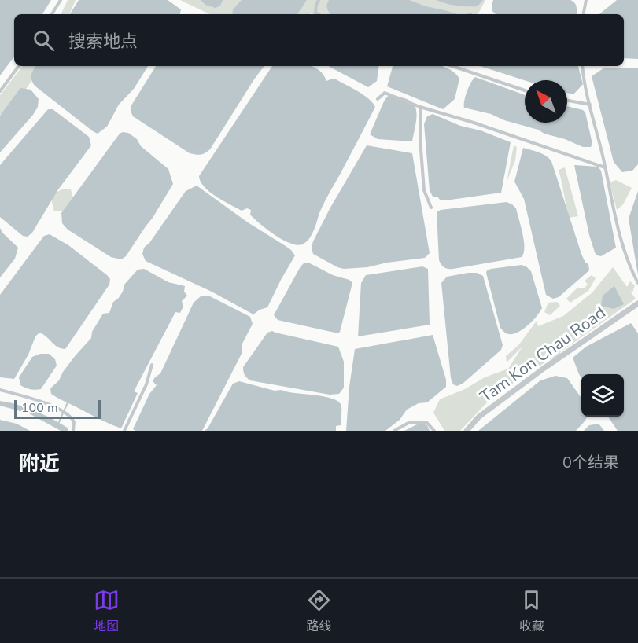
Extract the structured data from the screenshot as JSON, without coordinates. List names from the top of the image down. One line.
{"streets":{"street":["Tam Kon Chau Road"]},"scale_bar":"100 m","north":"top left","page":{"search":"搜索地点","scale":"100 m","heading":["附近","0个结果"],"nav":["地图","路线","收藏"]}}
